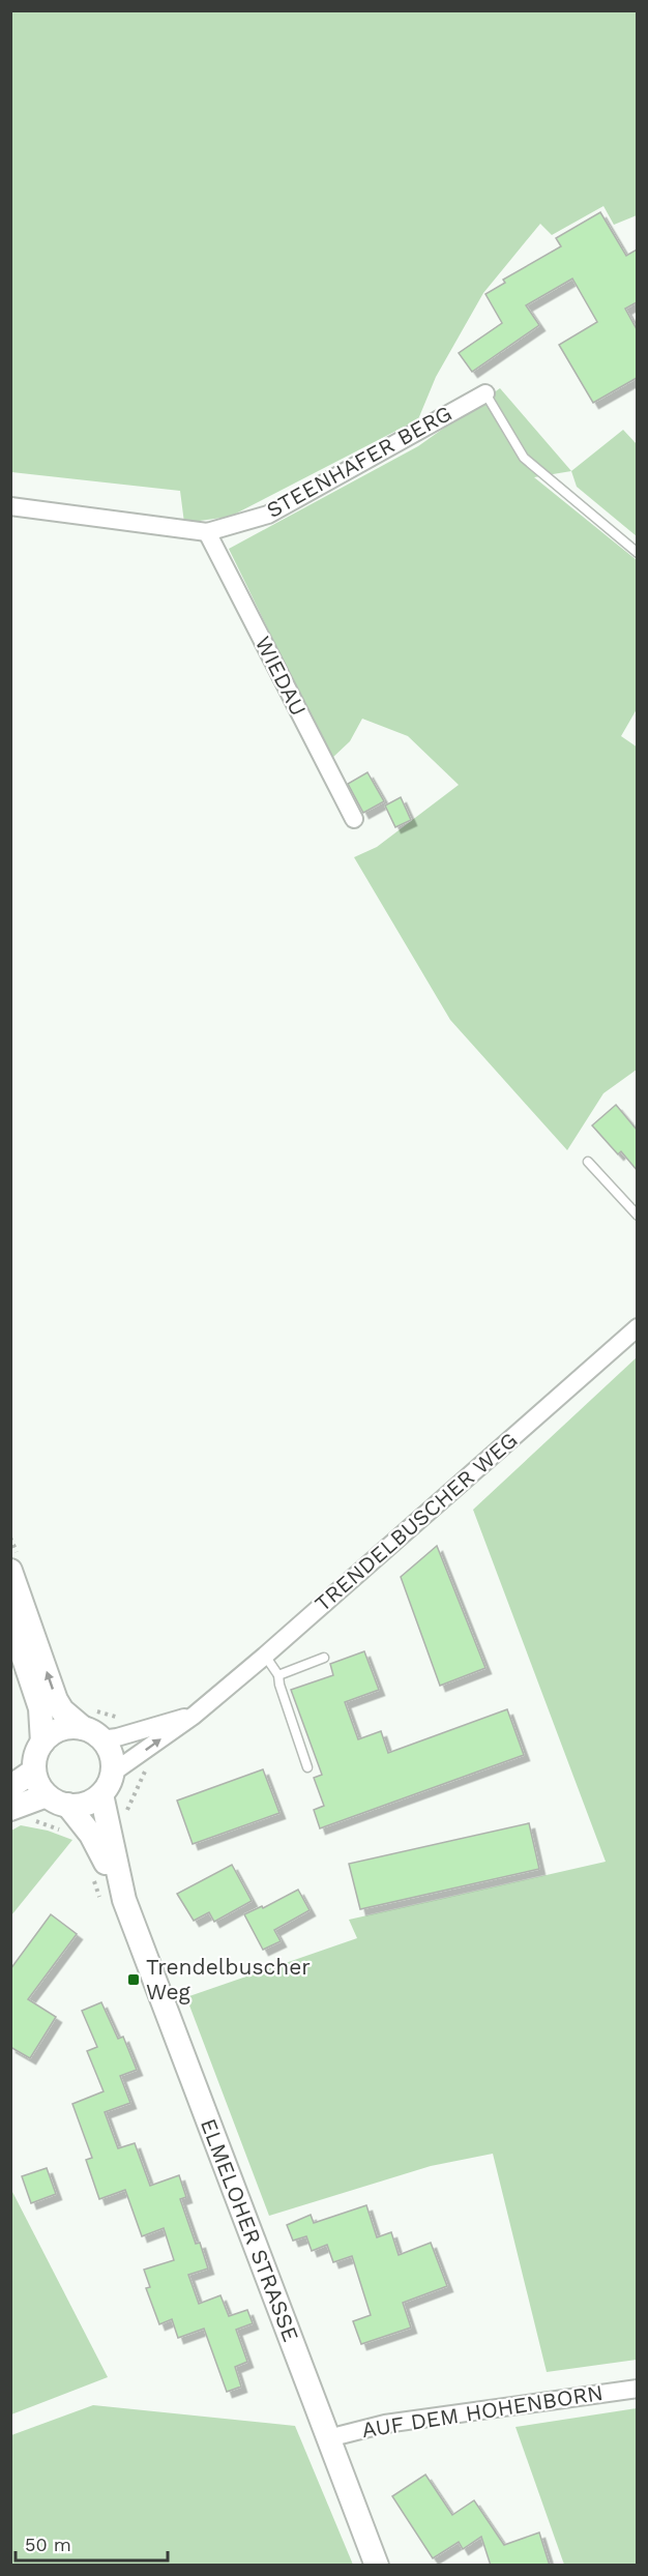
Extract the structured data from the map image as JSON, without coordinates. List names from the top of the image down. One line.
{"streets":{"street":["STEENHAFER BERG","WIEDAU","TRENDELBUSCHER WEG","ELMELOHER STRASSE","AUF DEM HOHENBORN"]},"crossings":[["STEENHAFER BERG","WIEDAU"],["TRENDELBUSCHER WEG","ELMELOHER STRASSE"],["ELMELOHER STRASSE","AUF DEM HOHENBORN"]],"places":{"transit":["Trendelbuscher Weg"]},"scale_bar":"50 m"}
